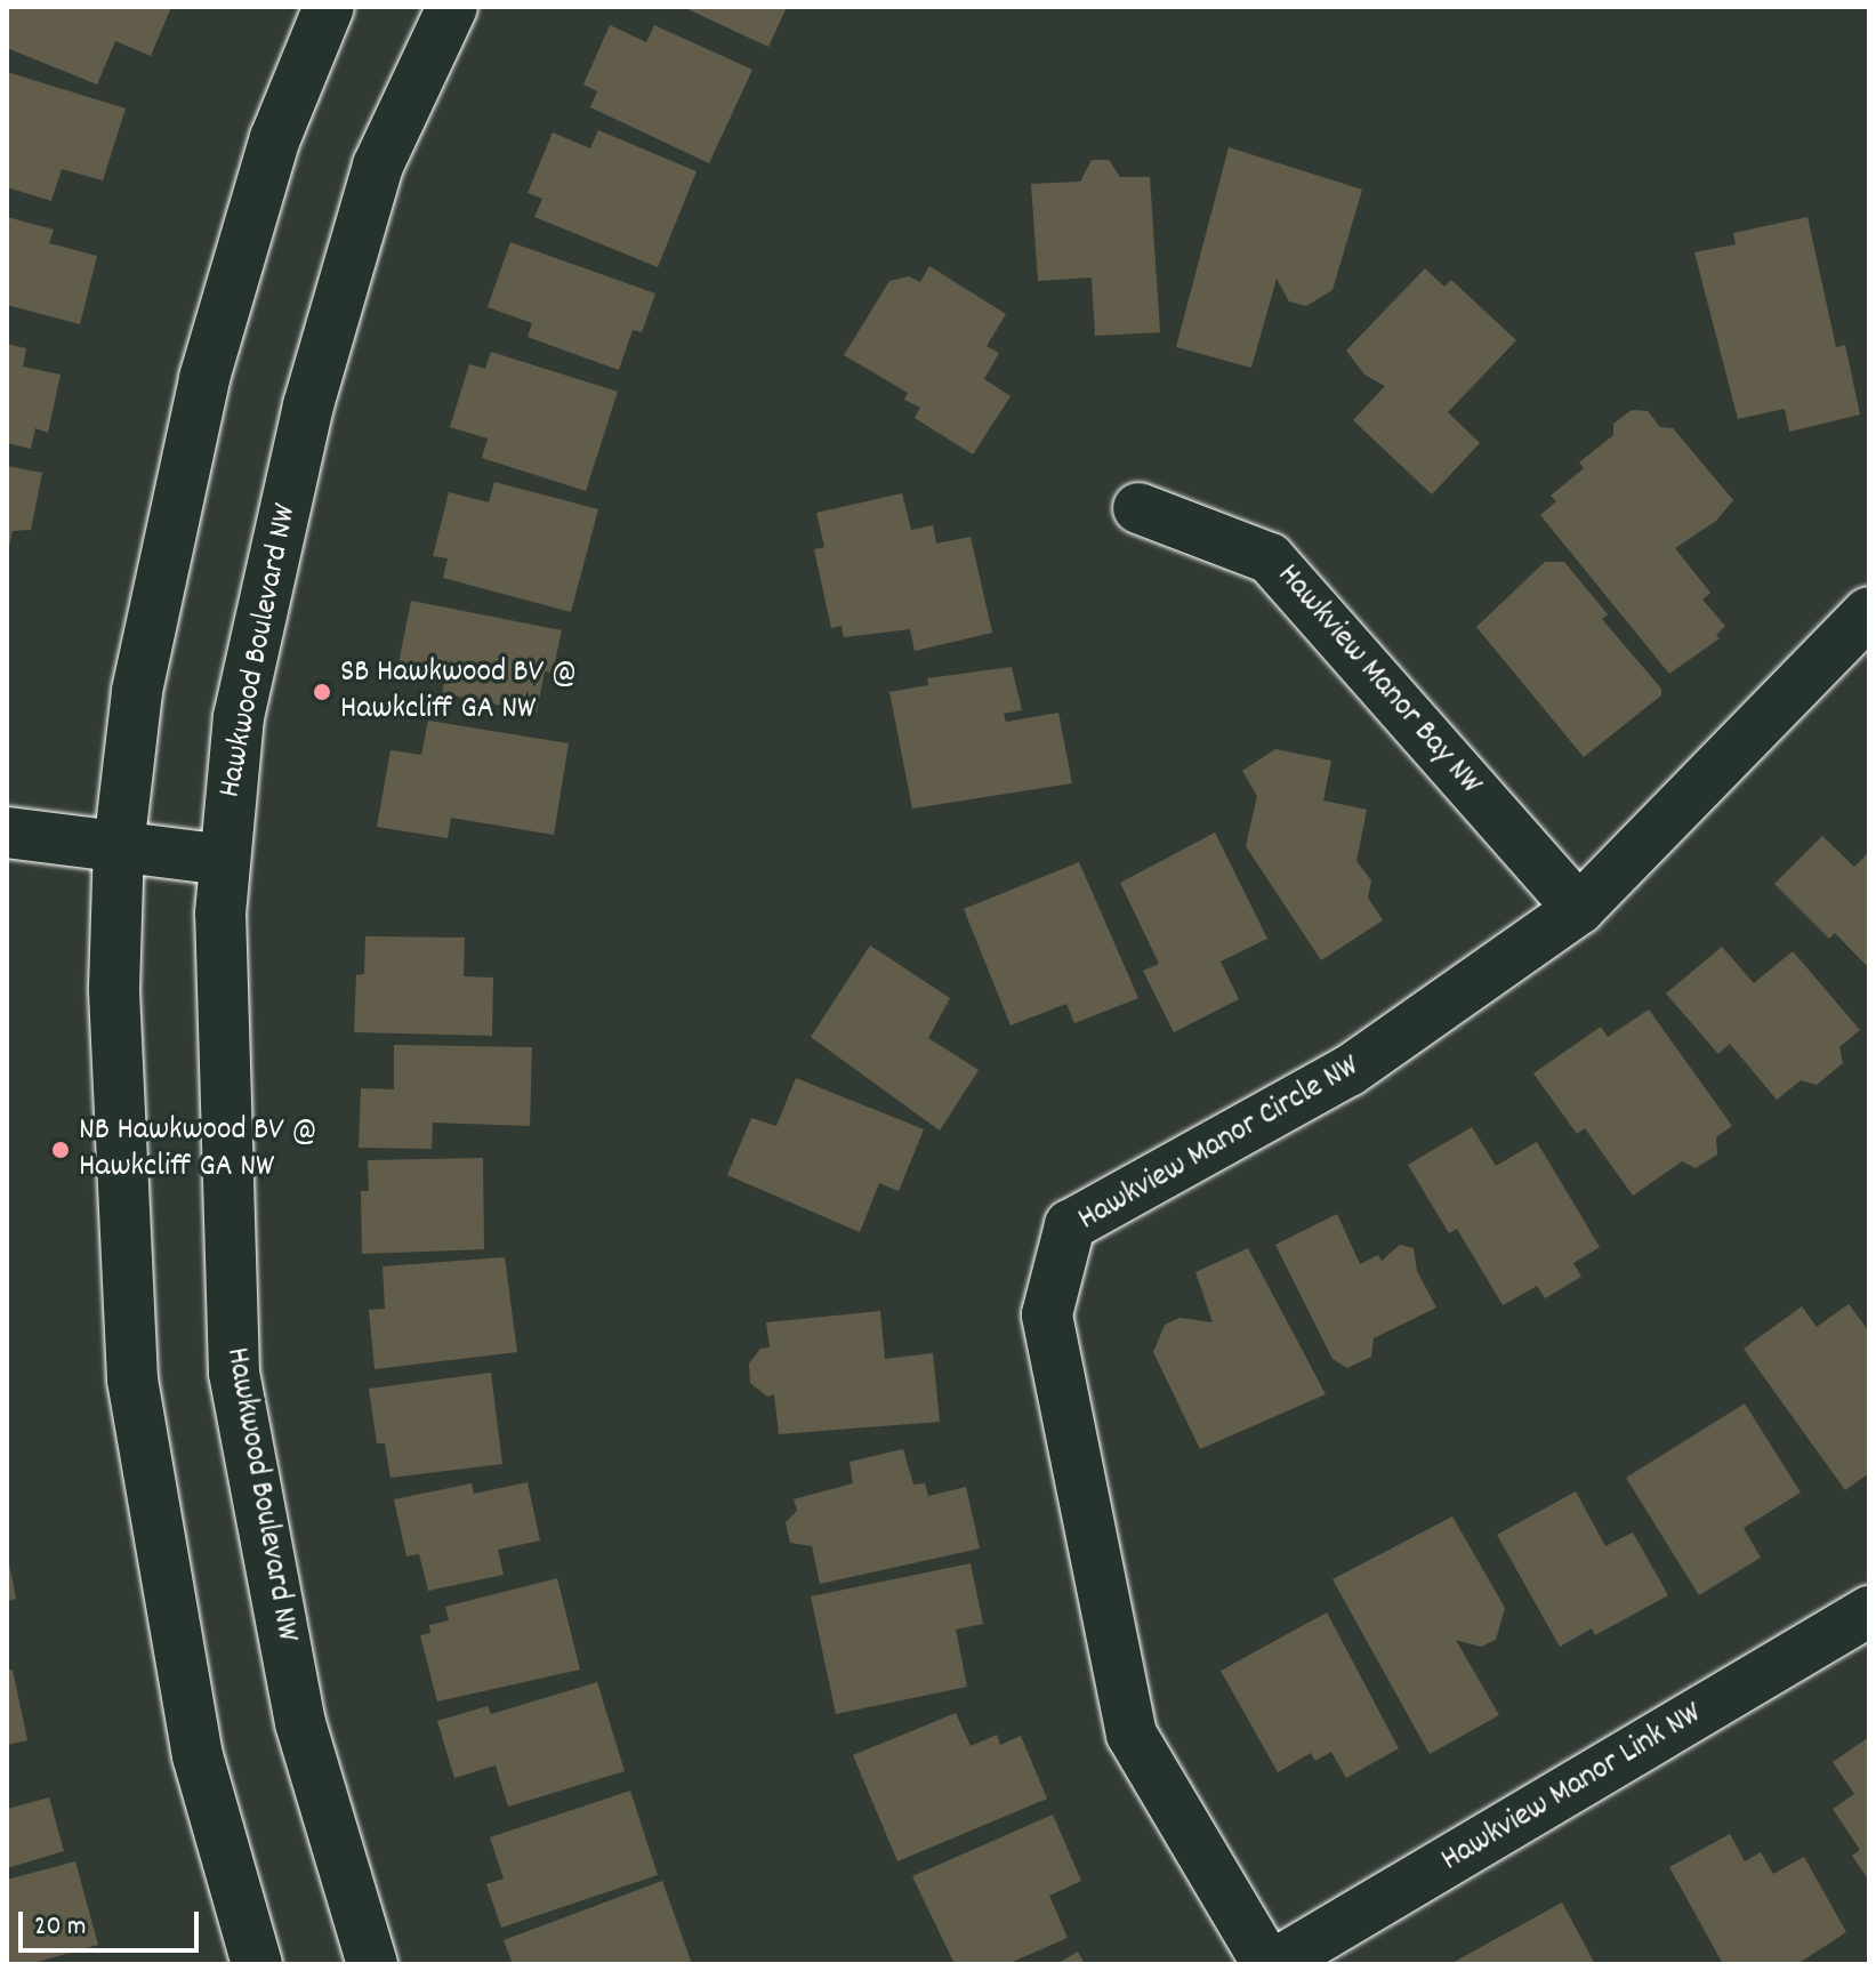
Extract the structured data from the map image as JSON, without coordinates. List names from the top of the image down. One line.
{"streets":{"street":["Hawkwood Boulevard NW","Hawkview Manor Bay NW","Hawkview Manor Circle NW","Hawkview Manor Link NW"]},"crossings":[["Hawkview Manor Bay NW","Hawkview Manor Circle NW"]],"places":["SB Hawkwood BV @ Hawkcliff GA NW","NB Hawkwood BV @ Hawkcliff GA NW"],"scale_bar":"20 m"}
